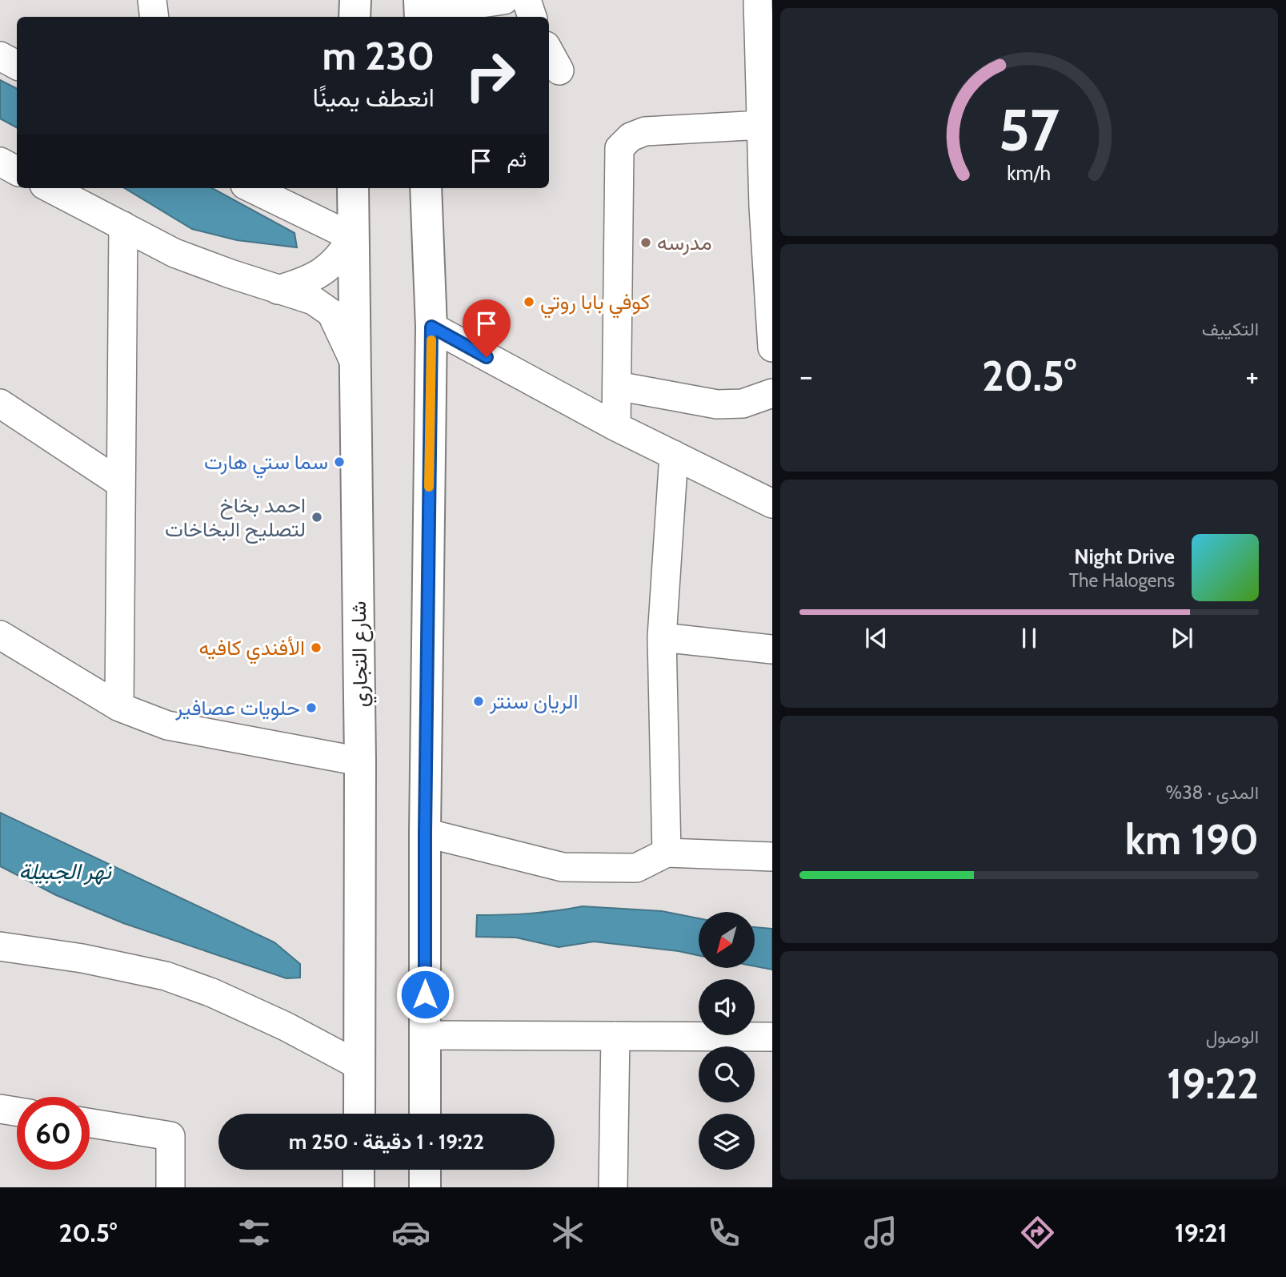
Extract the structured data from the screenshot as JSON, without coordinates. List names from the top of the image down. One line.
{"streets":{"main road":["شارع التجاري"]},"water":["نهر الجبيلة"],"places":["مدرسه","كوفي بابا روتي","سما ستي هارت","احمد بخاخ لتصليح البخاخات","الأفندي كافيه","الريان سنتر","حلويات عصافير"],"north":"bottom left","page":{"turn":["230 m","انعطف يمينًا"],"then":"ثم","tile":["التكييف",["المدى · 38%","190 km"],["الوصول","19:22"]],"heat":["−","20.5°","+"],"song":["Night Drive","The Halogens"],"limit":"60","trip":"19:22 · 1 دقيقة · 250 m","tabs":["19:21","20.5°"],"gauge":["57","km/h"]}}
